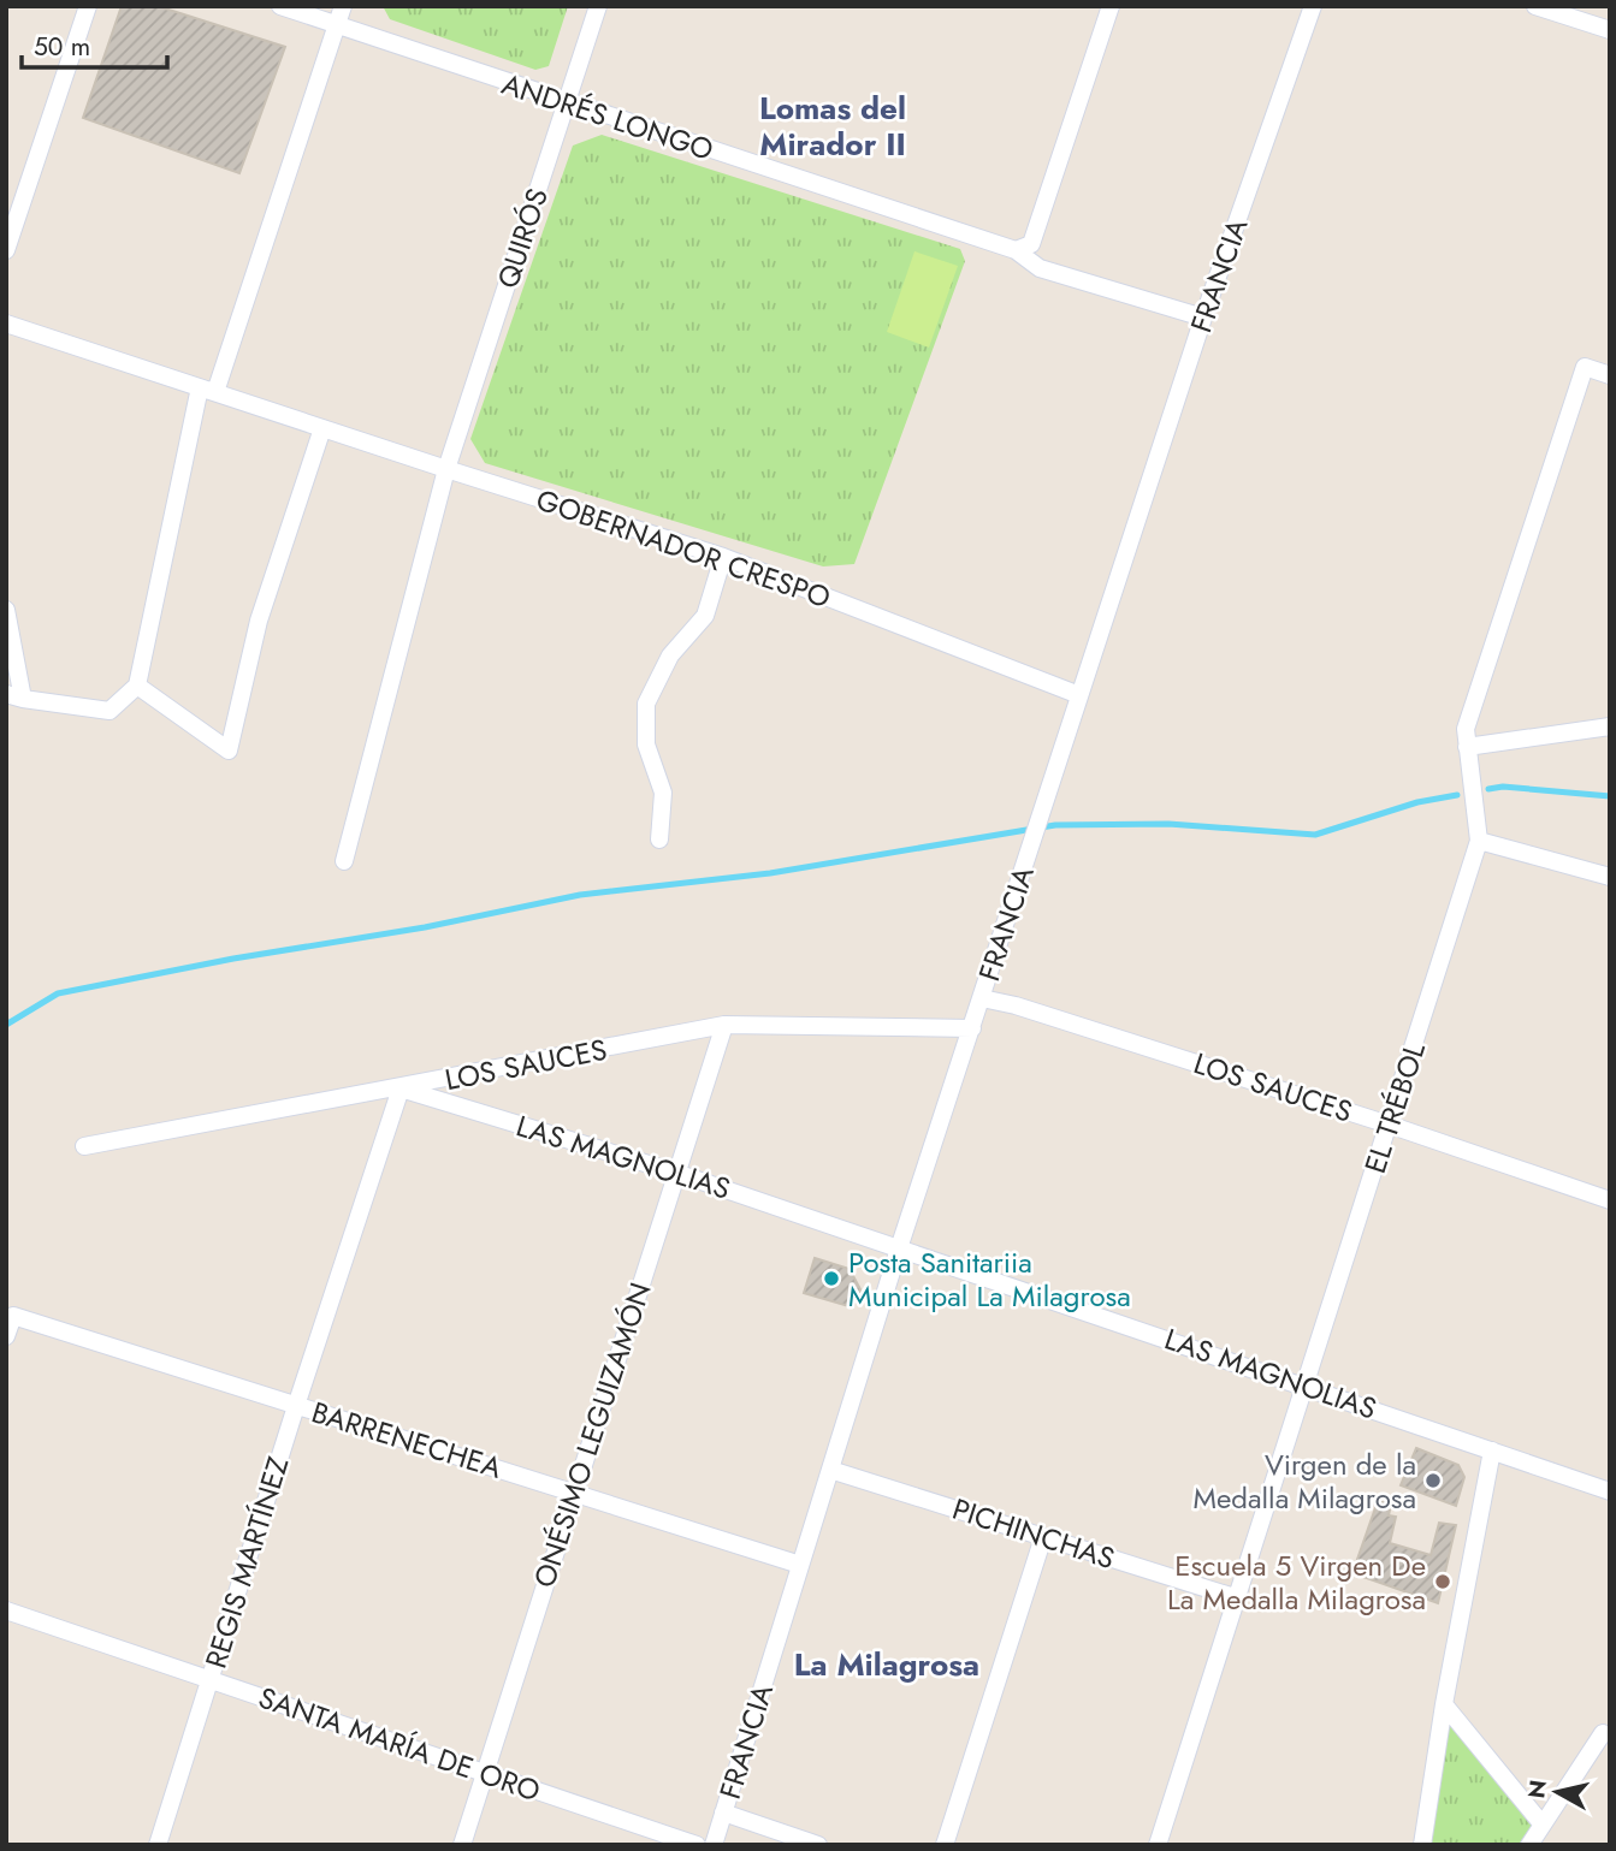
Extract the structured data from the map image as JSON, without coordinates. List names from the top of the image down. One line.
{"streets":{"street":["ANDRÉS LONGO","QUIRÓS","FRANCIA","GOBERNADOR CRESPO","LOS SAUCES","EL TRÉBOL","LAS MAGNOLIAS","ONÉSIMO LEGUIZAMÓN","BARRENECHEA","PICHINCHAS","REGIS MARTÍNEZ","SANTA MARÍA DE ORO"]},"crossings":[["ANDRÉS LONGO","QUIRÓS"],["ANDRÉS LONGO","FRANCIA"],["QUIRÓS","GOBERNADOR CRESPO"],["FRANCIA","GOBERNADOR CRESPO"],["FRANCIA","LOS SAUCES"],["FRANCIA","LAS MAGNOLIAS"],["FRANCIA","BARRENECHEA"],["FRANCIA","PICHINCHAS"],["LOS SAUCES","EL TRÉBOL"],["LOS SAUCES","LAS MAGNOLIAS"],["LOS SAUCES","ONÉSIMO LEGUIZAMÓN"],["LOS SAUCES","REGIS MARTÍNEZ"],["EL TRÉBOL","LAS MAGNOLIAS"],["EL TRÉBOL","PICHINCHAS"],["LAS MAGNOLIAS","ONÉSIMO LEGUIZAMÓN"],["LAS MAGNOLIAS","REGIS MARTÍNEZ"],["ONÉSIMO LEGUIZAMÓN","BARRENECHEA"],["ONÉSIMO LEGUIZAMÓN","SANTA MARÍA DE ORO"],["BARRENECHEA","REGIS MARTÍNEZ"],["REGIS MARTÍNEZ","SANTA MARÍA DE ORO"]],"districts":["Lomas del Mirador II","La Milagrosa"],"places":["Posta Sanitariia Municipal La Milagrosa","Virgen de la Medalla Milagrosa","Escuela 5 Virgen De La Medalla Milagrosa"],"scale_bar":"50 m","north":"left"}
